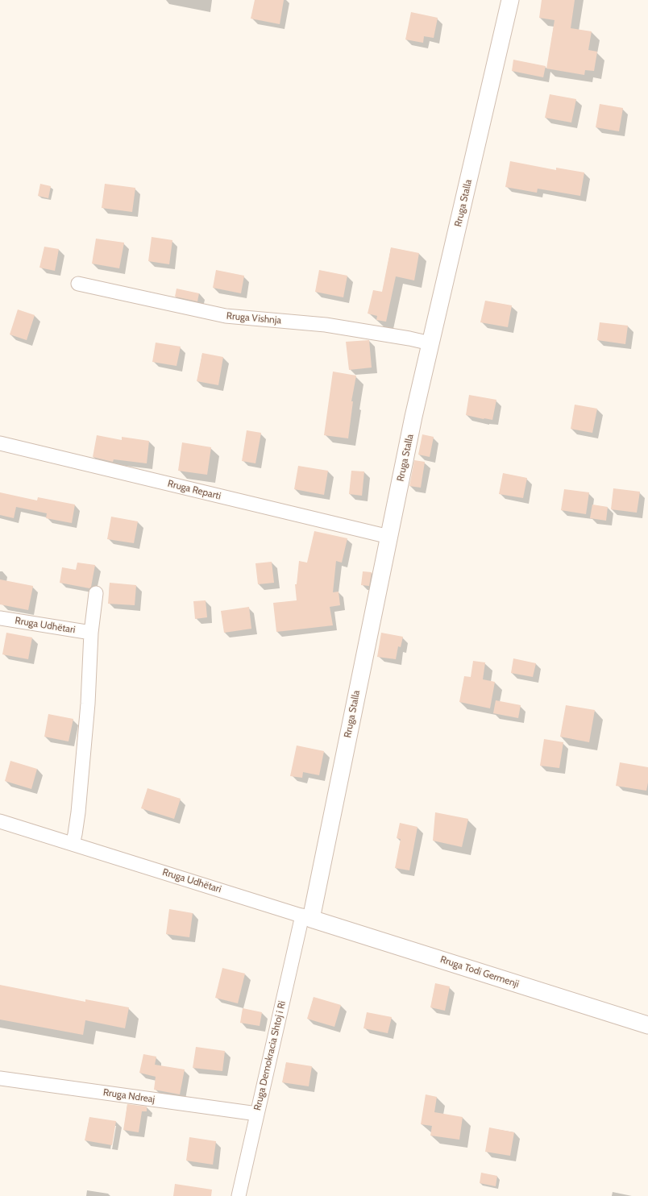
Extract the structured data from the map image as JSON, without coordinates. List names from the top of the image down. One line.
{"streets":{"street":["Rruga Stalla","Rruga Vishnja","Rruga Reparti","Rruga Udhëtari","Rruga Todi Germenji","Rruga Demokracia Shtoj i Ri","Rruga Ndreaj"]},"crossings":[["Rruga Stalla","Rruga Vishnja"],["Rruga Stalla","Rruga Reparti"],["Rruga Stalla","Rruga Udhëtari"],["Rruga Stalla","Rruga Todi Germenji"],["Rruga Stalla","Rruga Demokracia Shtoj i Ri"],["Rruga Udhëtari","Rruga Todi Germenji"],["Rruga Udhëtari","Rruga Demokracia Shtoj i Ri"],["Rruga Todi Germenji","Rruga Demokracia Shtoj i Ri"],["Rruga Demokracia Shtoj i Ri","Rruga Ndreaj"]]}
